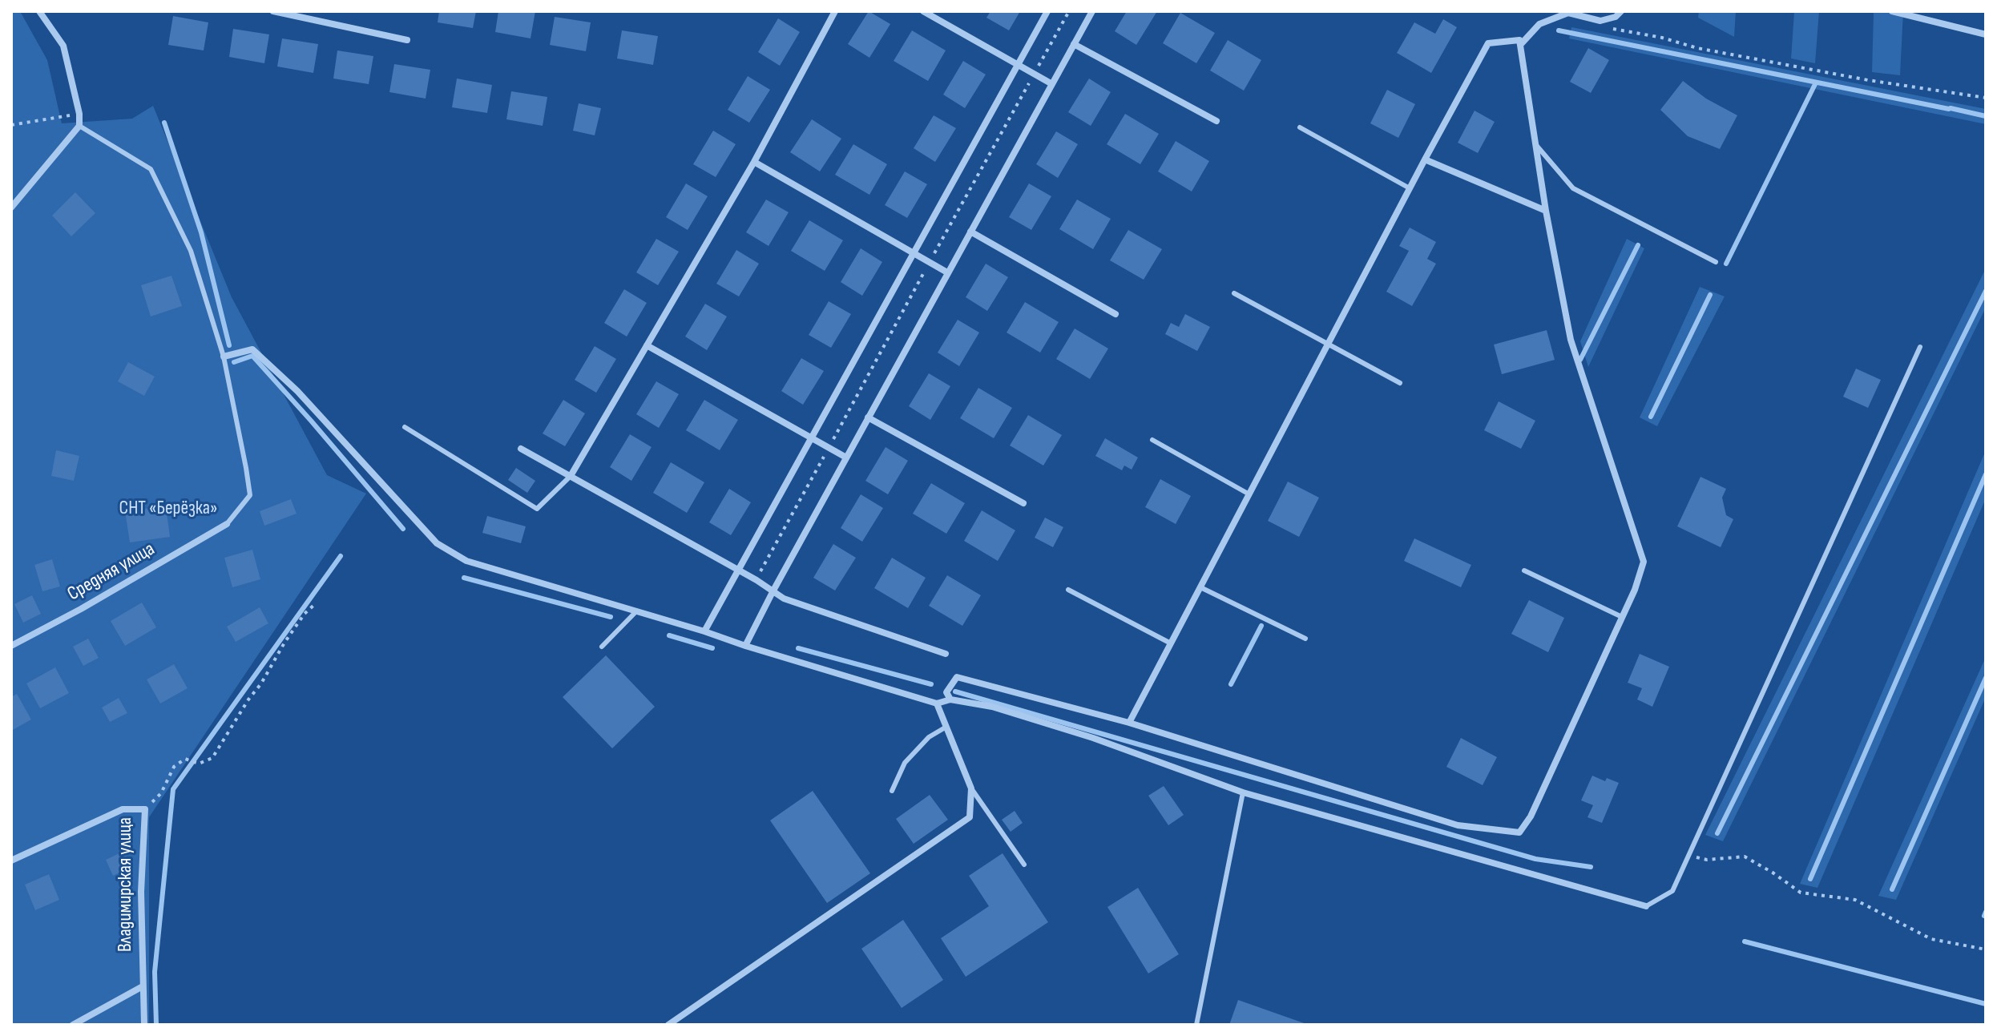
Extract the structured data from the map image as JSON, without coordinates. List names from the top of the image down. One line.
{"streets":{"street":["Средняя улица","Владимирская улица"]},"parks":["СНТ «Берёзка»"]}
